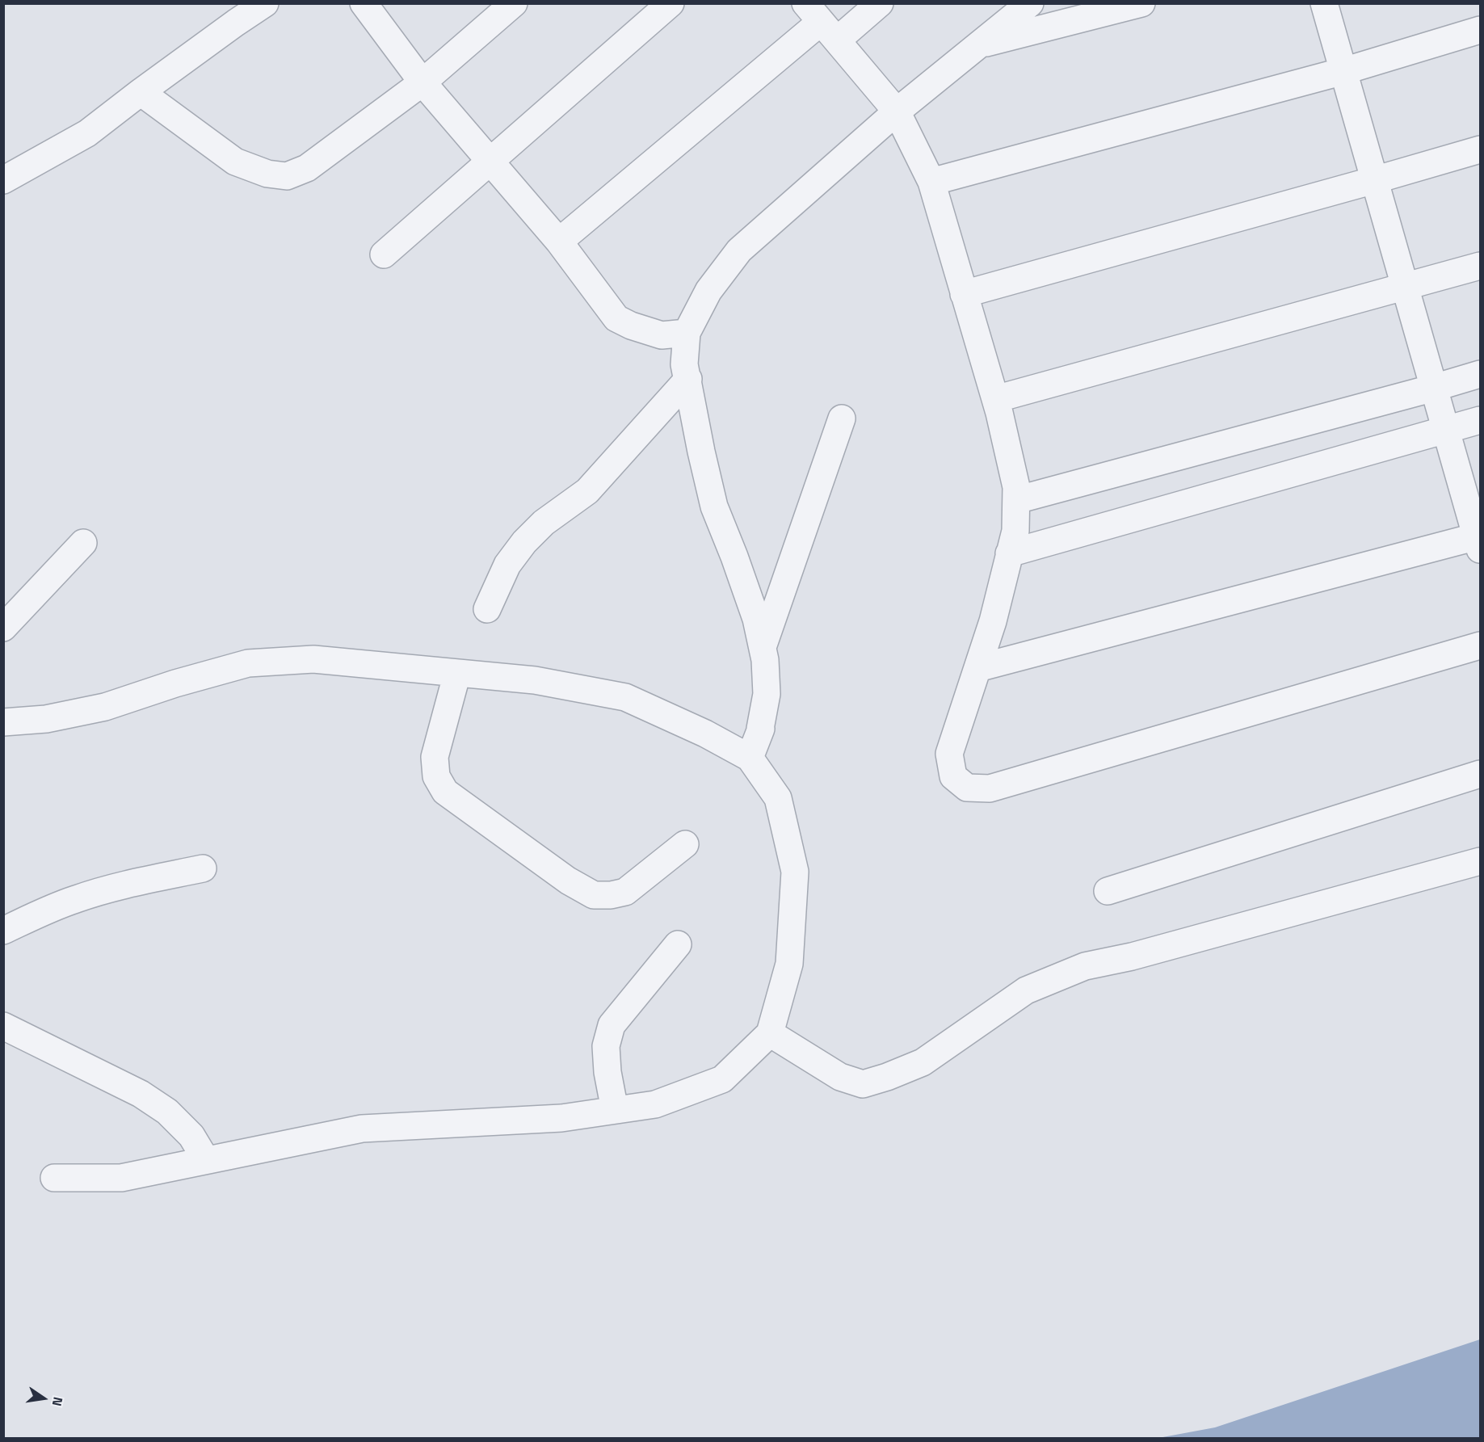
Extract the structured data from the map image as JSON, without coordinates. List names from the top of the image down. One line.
{"north":"right"}
